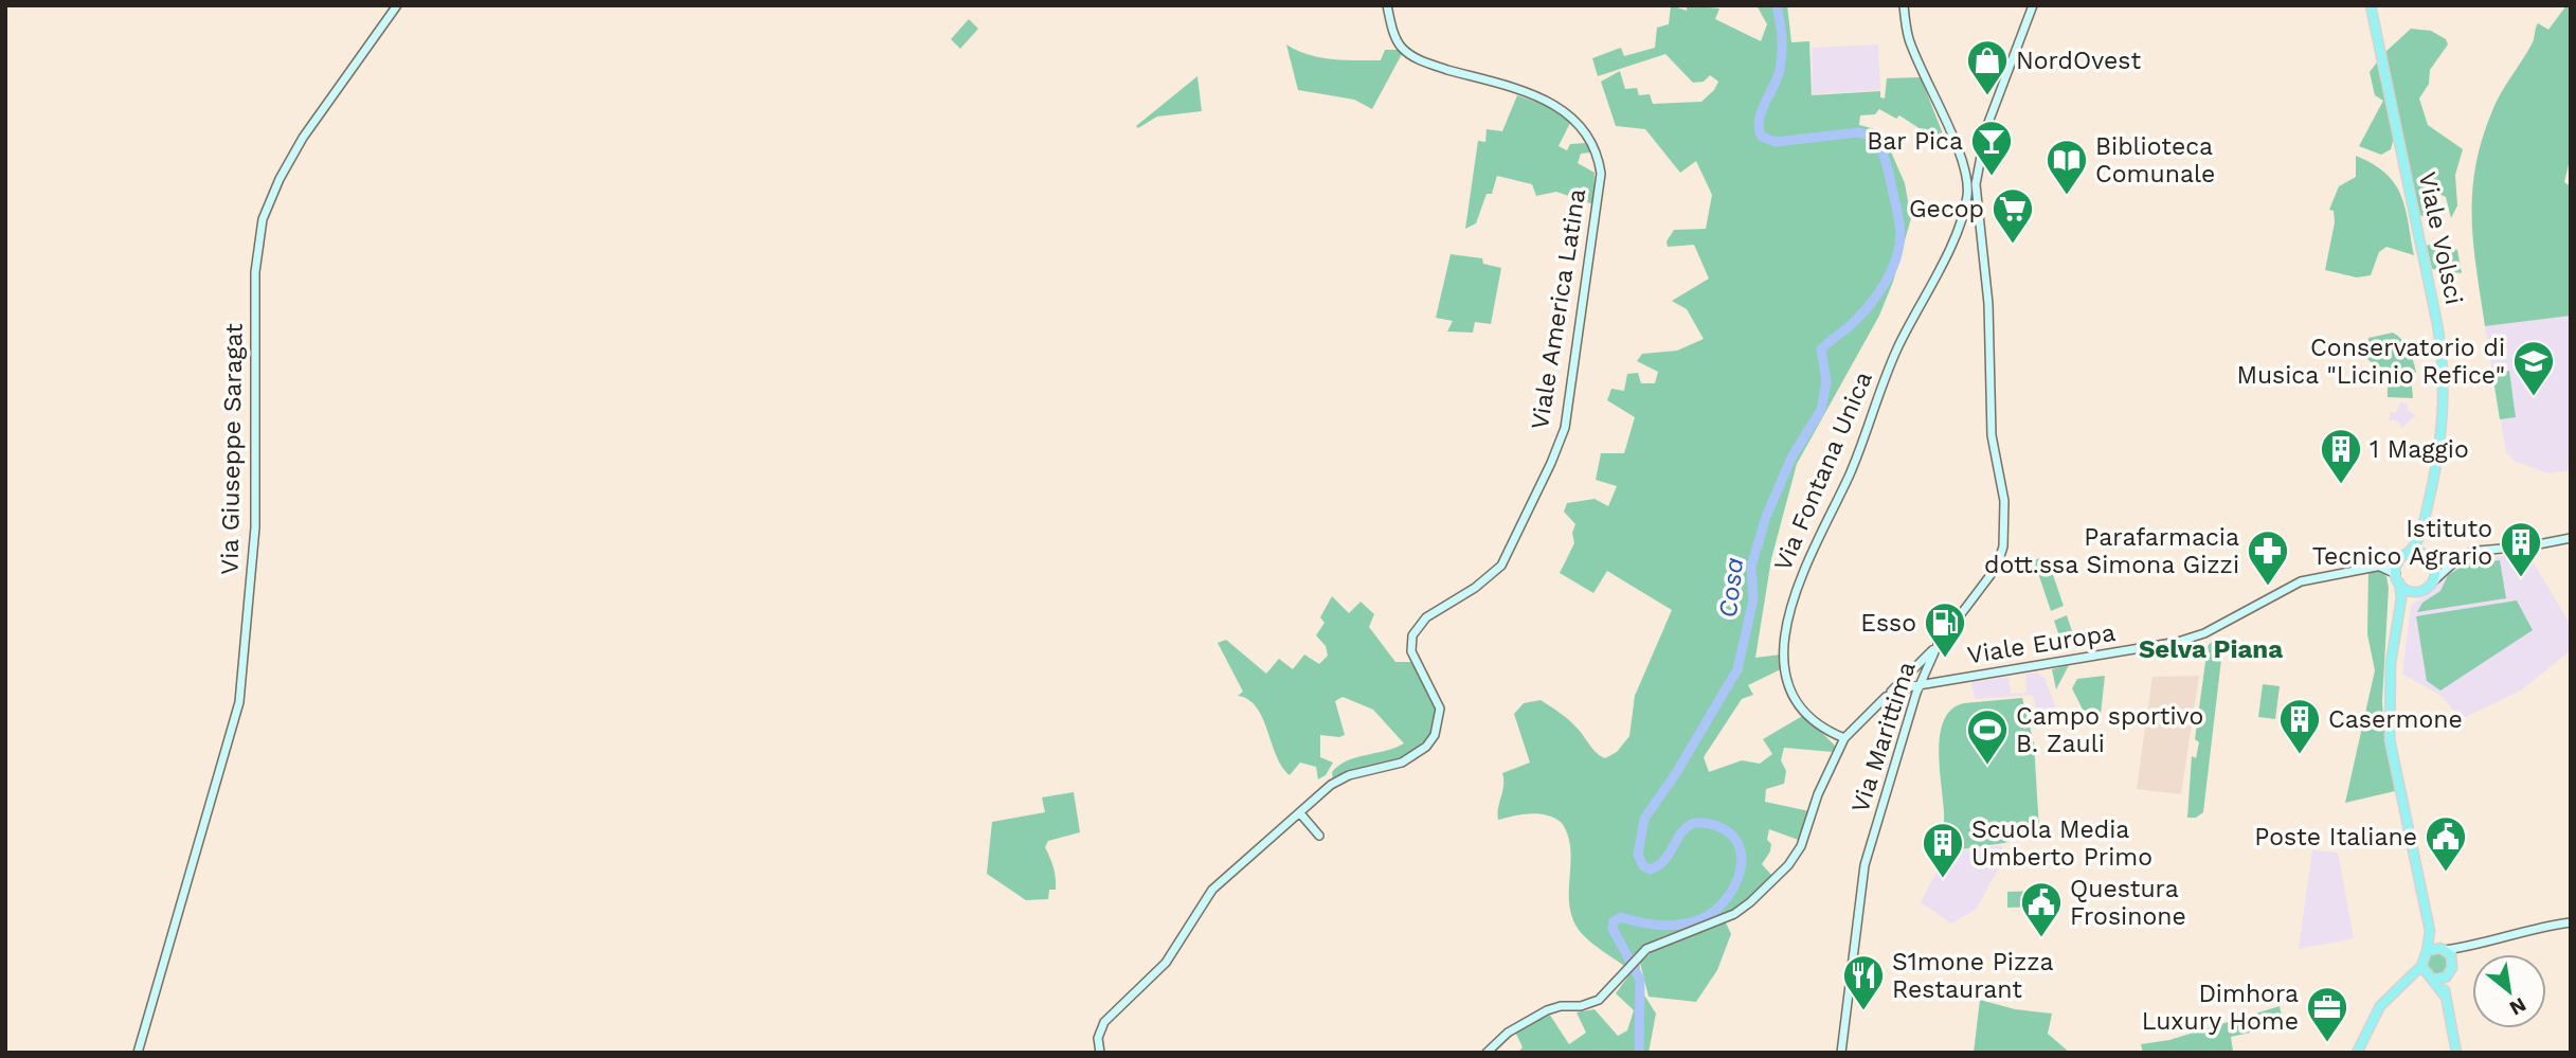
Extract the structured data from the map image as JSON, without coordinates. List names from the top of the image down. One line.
{"streets":{"main road":["Viale Volsci","Viale America Latina","Via Giuseppe Saragat","Via Fontana Unica","Viale Europa","Via Marittima"]},"crossings":[["Viale Volsci","Viale Europa"],["Viale Europa","Via Marittima"]],"districts":["Selva Piana"],"water":["Cosa"],"places":{"shop":["NordOvest"],"bar":["Bar Pica"],"library":["Biblioteca Comunale"],"supermarket":["Gecop"],"school or university":["Conservatorio di Musica \"Licinio Refice\""],"building":["1 Maggio","Istituto Tecnico Agrario","Casermone","Scuola Media Umberto Primo"],"pharmacy":["Parafarmacia dott.ssa Simona Gizzi"],"fuel station":["Esso"],"sports":["Campo sportivo B. Zauli"],"public building":["Poste Italiane","Questura Frosinone"],"restaurant":["S1mone Pizza Restaurant"],"office":["Dimhora Luxury Home"]},"north":"bottom right"}
